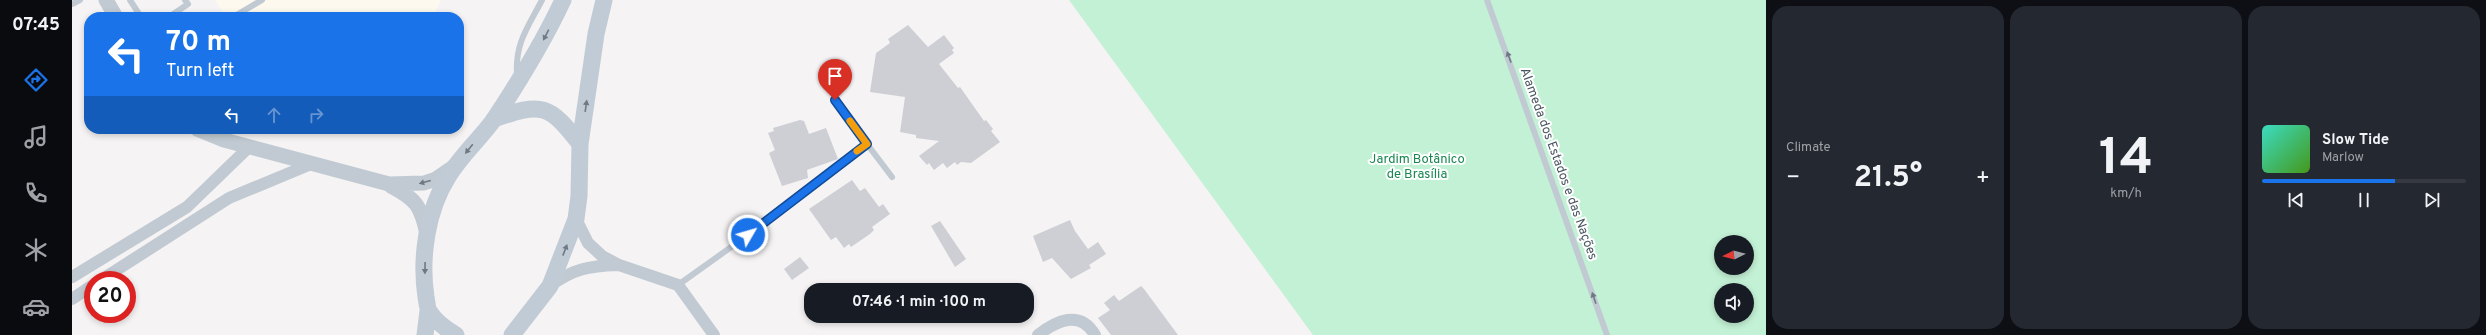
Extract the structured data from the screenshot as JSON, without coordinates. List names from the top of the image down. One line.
{"streets":{"lane":["Alameda dos Estados e das Nações"]},"one_way":["Alameda dos Estados e das Nações"],"parks":["Jardim Botânico de Brasília"],"north":"left","page":{"tabs":"07:45","tile":["Climate",["14","km/h"]],"turn":["70 m","Turn left"],"song":["Slow Tide","Marlow"],"heat":["−","21.5°","+"],"limit":"20","trip":"07:46 · 1 min · 100 m"}}
